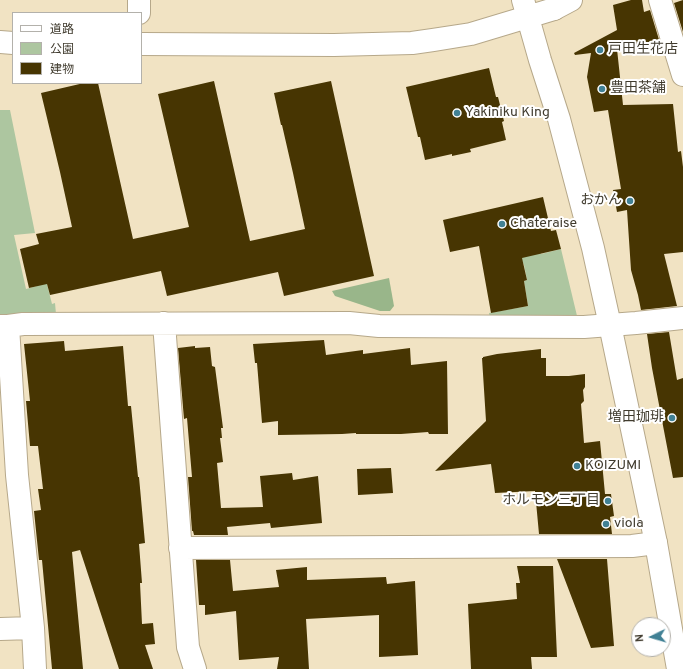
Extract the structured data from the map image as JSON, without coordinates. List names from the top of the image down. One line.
{"places":["戸田生花店","豊田茶舗","Yakiniku King","おかん","Chateraise","増田珈琲","KOIZUMI","ホルモン三丁目","viola"],"legend":["道路","公園","建物"],"north":"left"}
